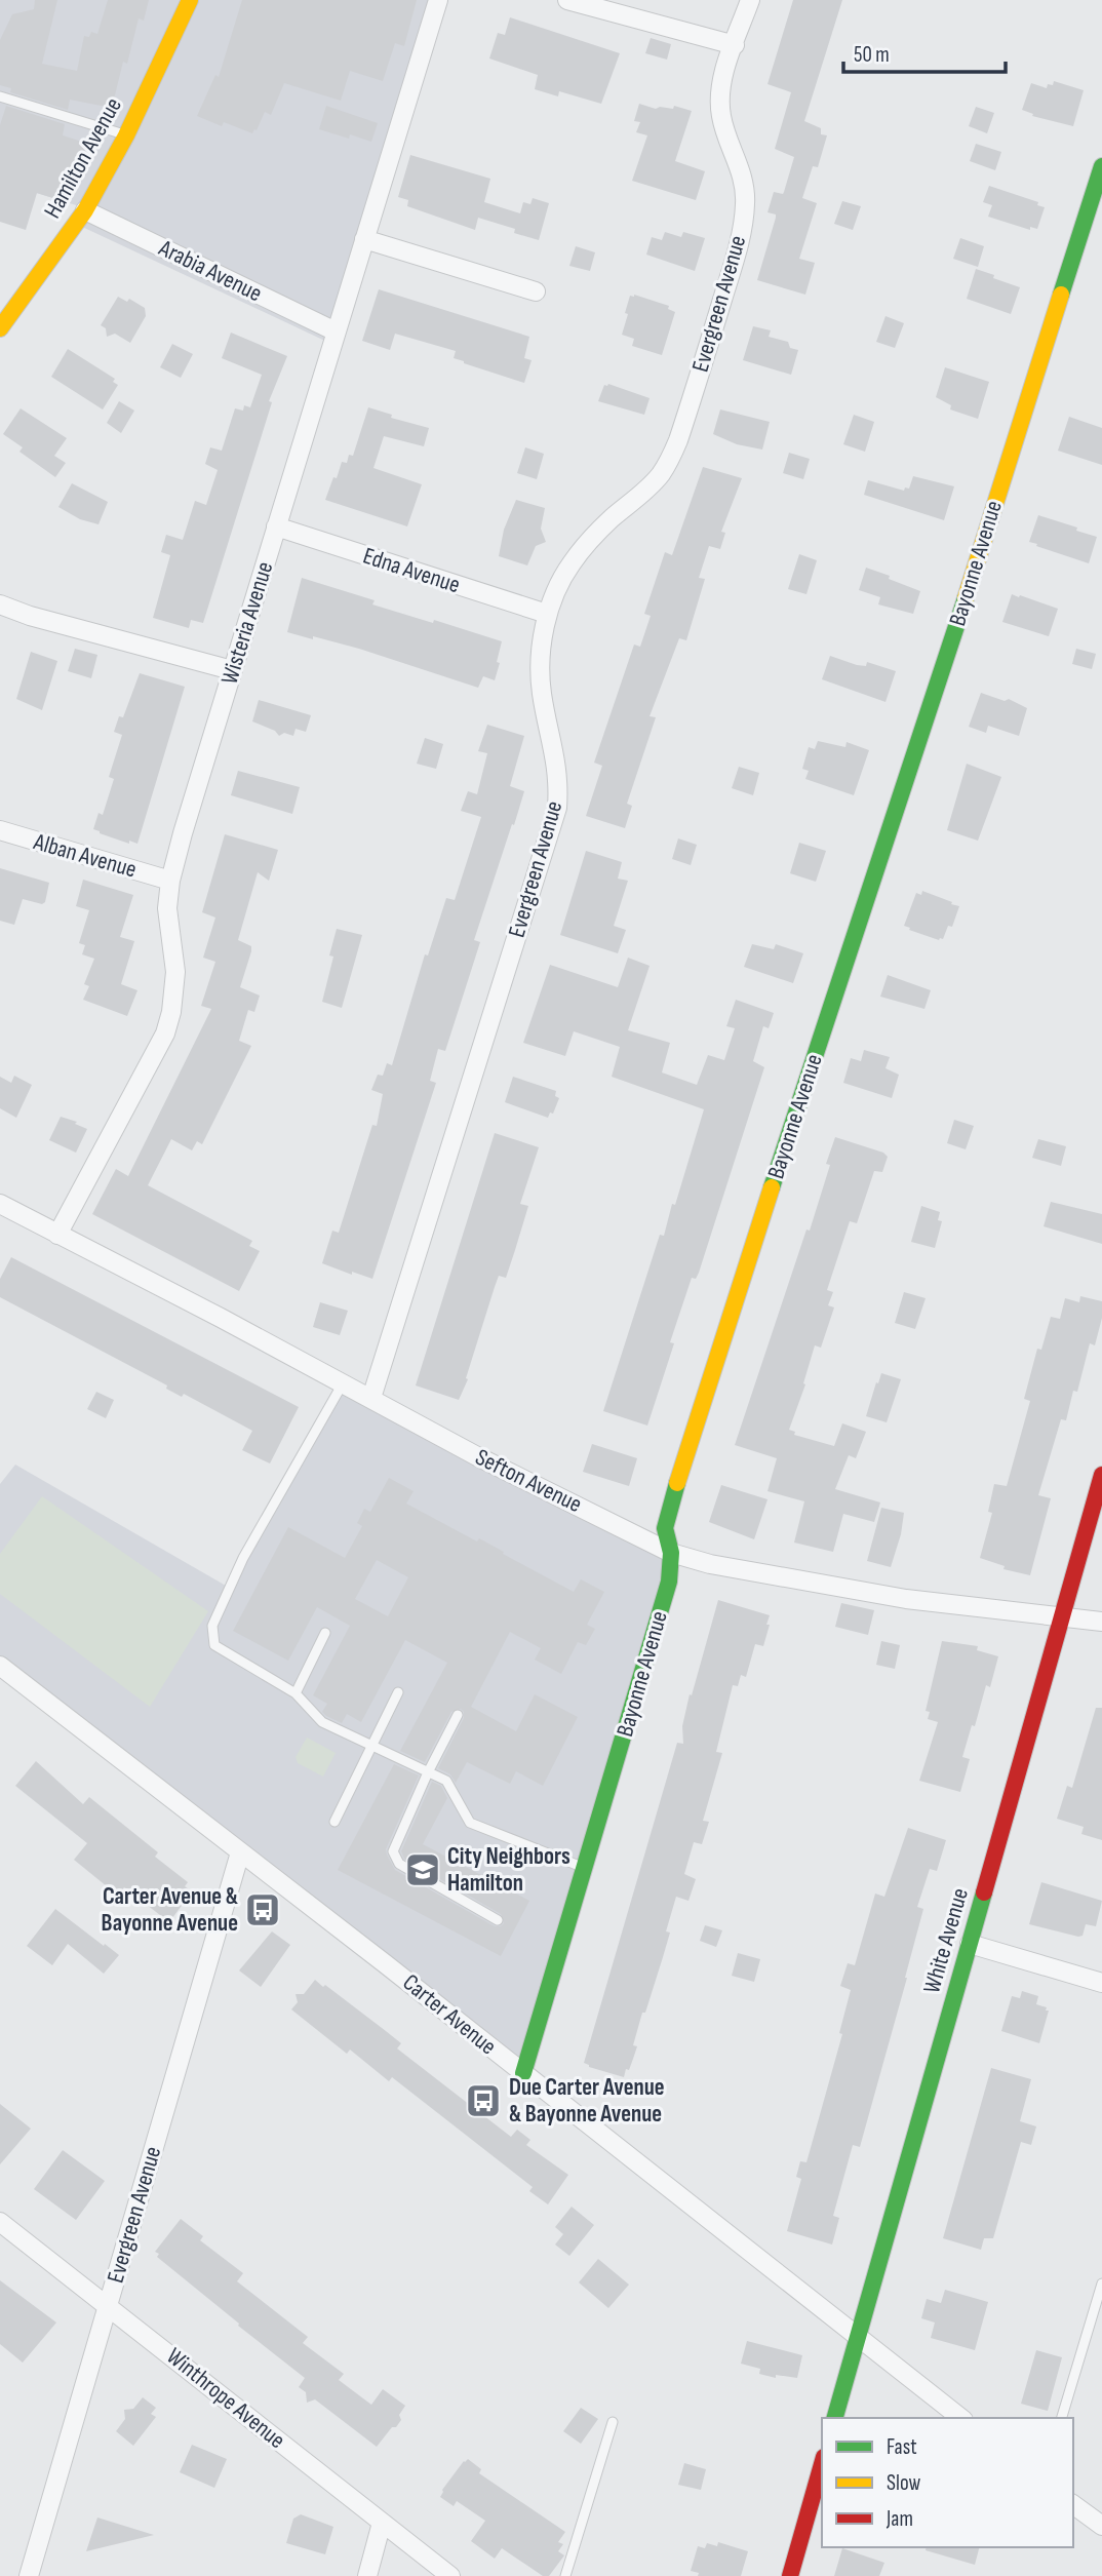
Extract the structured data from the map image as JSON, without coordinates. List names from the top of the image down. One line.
{"streets":{"street":["Hamilton Avenue","Arabia Avenue","Evergreen Avenue","Bayonne Avenue","Edna Avenue","Wisteria Avenue","Alban Avenue","Sefton Avenue","White Avenue","Carter Avenue","Winthrope Avenue"]},"crossings":[["Hamilton Avenue","Arabia Avenue"],["Arabia Avenue","Wisteria Avenue"],["Evergreen Avenue","Edna Avenue"],["Evergreen Avenue","Sefton Avenue"],["Evergreen Avenue","Carter Avenue"],["Evergreen Avenue","Winthrope Avenue"],["Bayonne Avenue","Sefton Avenue"],["Bayonne Avenue","Carter Avenue"],["Edna Avenue","Wisteria Avenue"],["Wisteria Avenue","Alban Avenue"],["Wisteria Avenue","Sefton Avenue"],["Sefton Avenue","White Avenue"],["White Avenue","Carter Avenue"]],"places":{"school or university":["City Neighbors Hamilton"],"bus stop":["Carter Avenue & Bayonne Avenue","Due Carter Avenue & Bayonne Avenue"]},"legend":["Fast","Slow","Jam"],"scale_bar":"50 m"}
